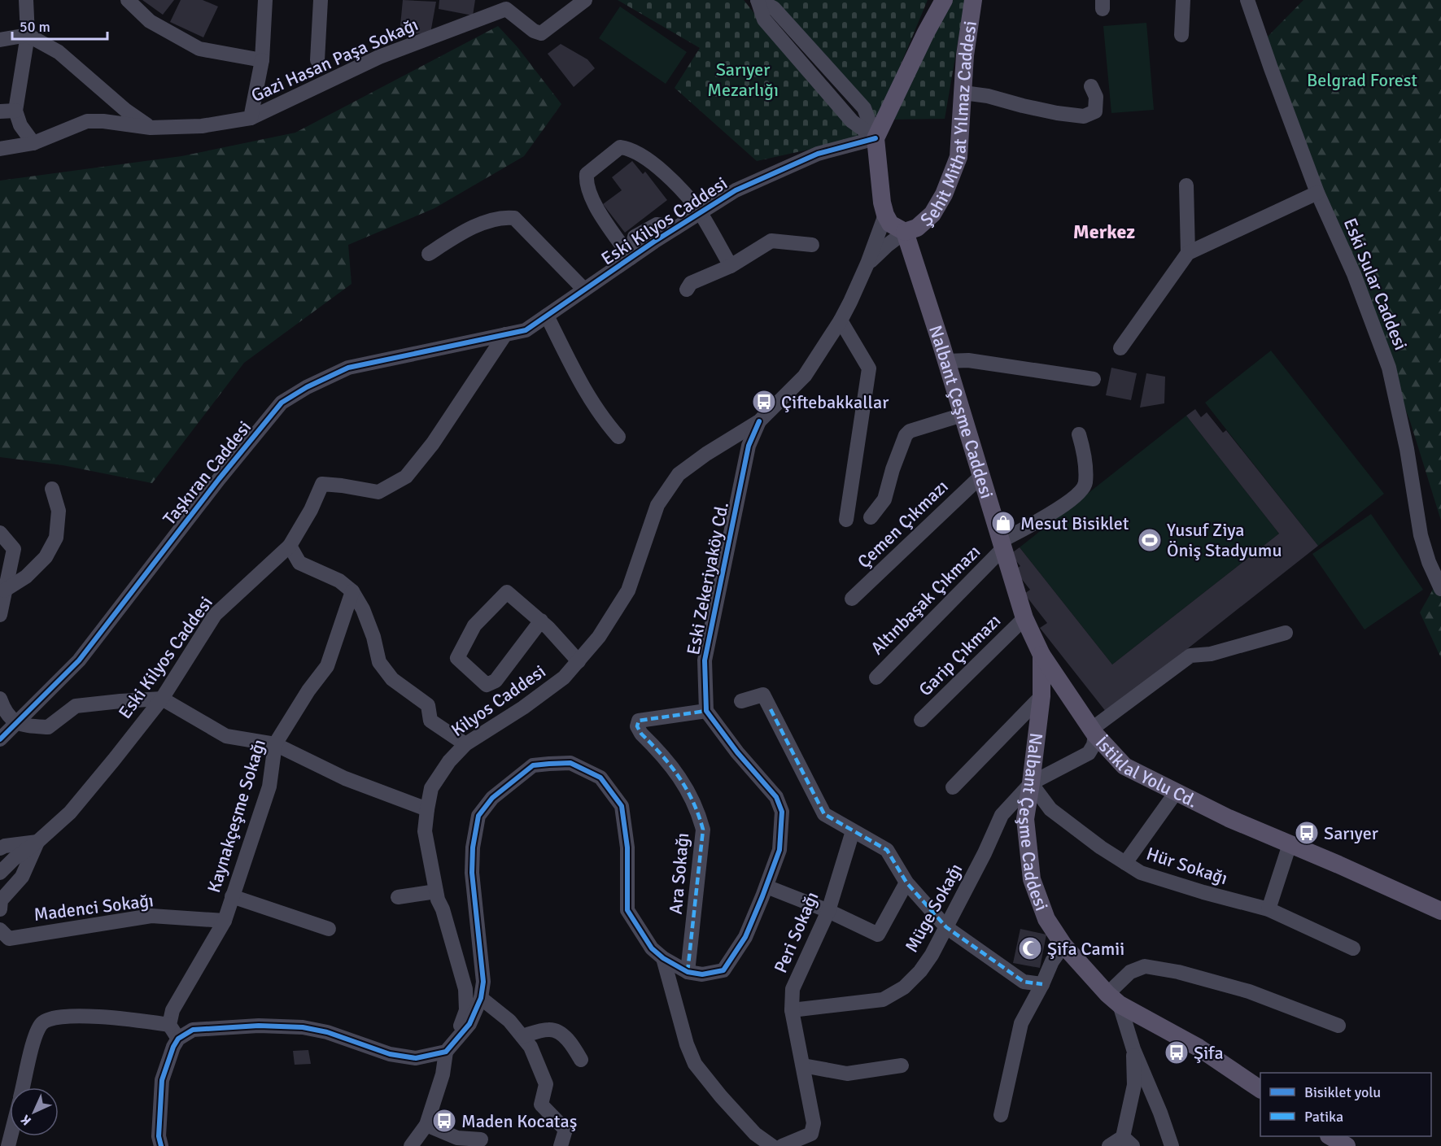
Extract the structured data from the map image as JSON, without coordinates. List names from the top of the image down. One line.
{"streets":{"main road":["Şehit Mithat Yılmaz Caddesi","Nalbant Çeşme Caddesi","İstiklal Yolu Cd."],"street":["Gazi Hasan Paşa Sokağı","Eski Kilyos Caddesi","Eski Sular Caddesi","Taşkıran Caddesi","Çemen Çıkmazı","Eski Zekeriyaköy Cd.","Altınbaşak Çıkmazı","Garip Çıkmazı","Kilyos Caddesi","Kaynakçeşme Sokağı","Hür Sokağı","Ara Sokağı","Madenci Sokağı","Müge Sokağı","Peri Sokağı"]},"crossings":[["Şehit Mithat Yılmaz Caddesi","Nalbant Çeşme Caddesi"],["Eski Kilyos Caddesi","Taşkıran Caddesi"],["Eski Kilyos Caddesi","Madenci Sokağı"],["Nalbant Çeşme Caddesi","Çemen Çıkmazı"],["Nalbant Çeşme Caddesi","Altınbaşak Çıkmazı"],["Nalbant Çeşme Caddesi","Garip Çıkmazı"],["Nalbant Çeşme Caddesi","İstiklal Yolu Cd."],["Nalbant Çeşme Caddesi","Hür Sokağı"],["Nalbant Çeşme Caddesi","Müge Sokağı"],["Eski Zekeriyaköy Cd.","Kilyos Caddesi"],["Eski Zekeriyaköy Cd.","Ara Sokağı"],["İstiklal Yolu Cd.","Müge Sokağı"],["Kaynakçeşme Sokağı","Madenci Sokağı"],["Hür Sokağı","Müge Sokağı"],["Müge Sokağı","Peri Sokağı"]],"districts":["Merkez"],"parks":["Sarıyer Mezarlığı","Belgrad Forest"],"places":{"bus stop":["Çiftebakkallar","Sarıyer","Şifa","Maden Kocataş"],"shop":["Mesut Bisiklet"],"sports":["Yusuf Ziya Öniş Stadyumu"],"mosque":["Şifa Camii"]},"legend":["Bisiklet yolu","Patika"],"scale_bar":"50 m","north":"bottom left"}
